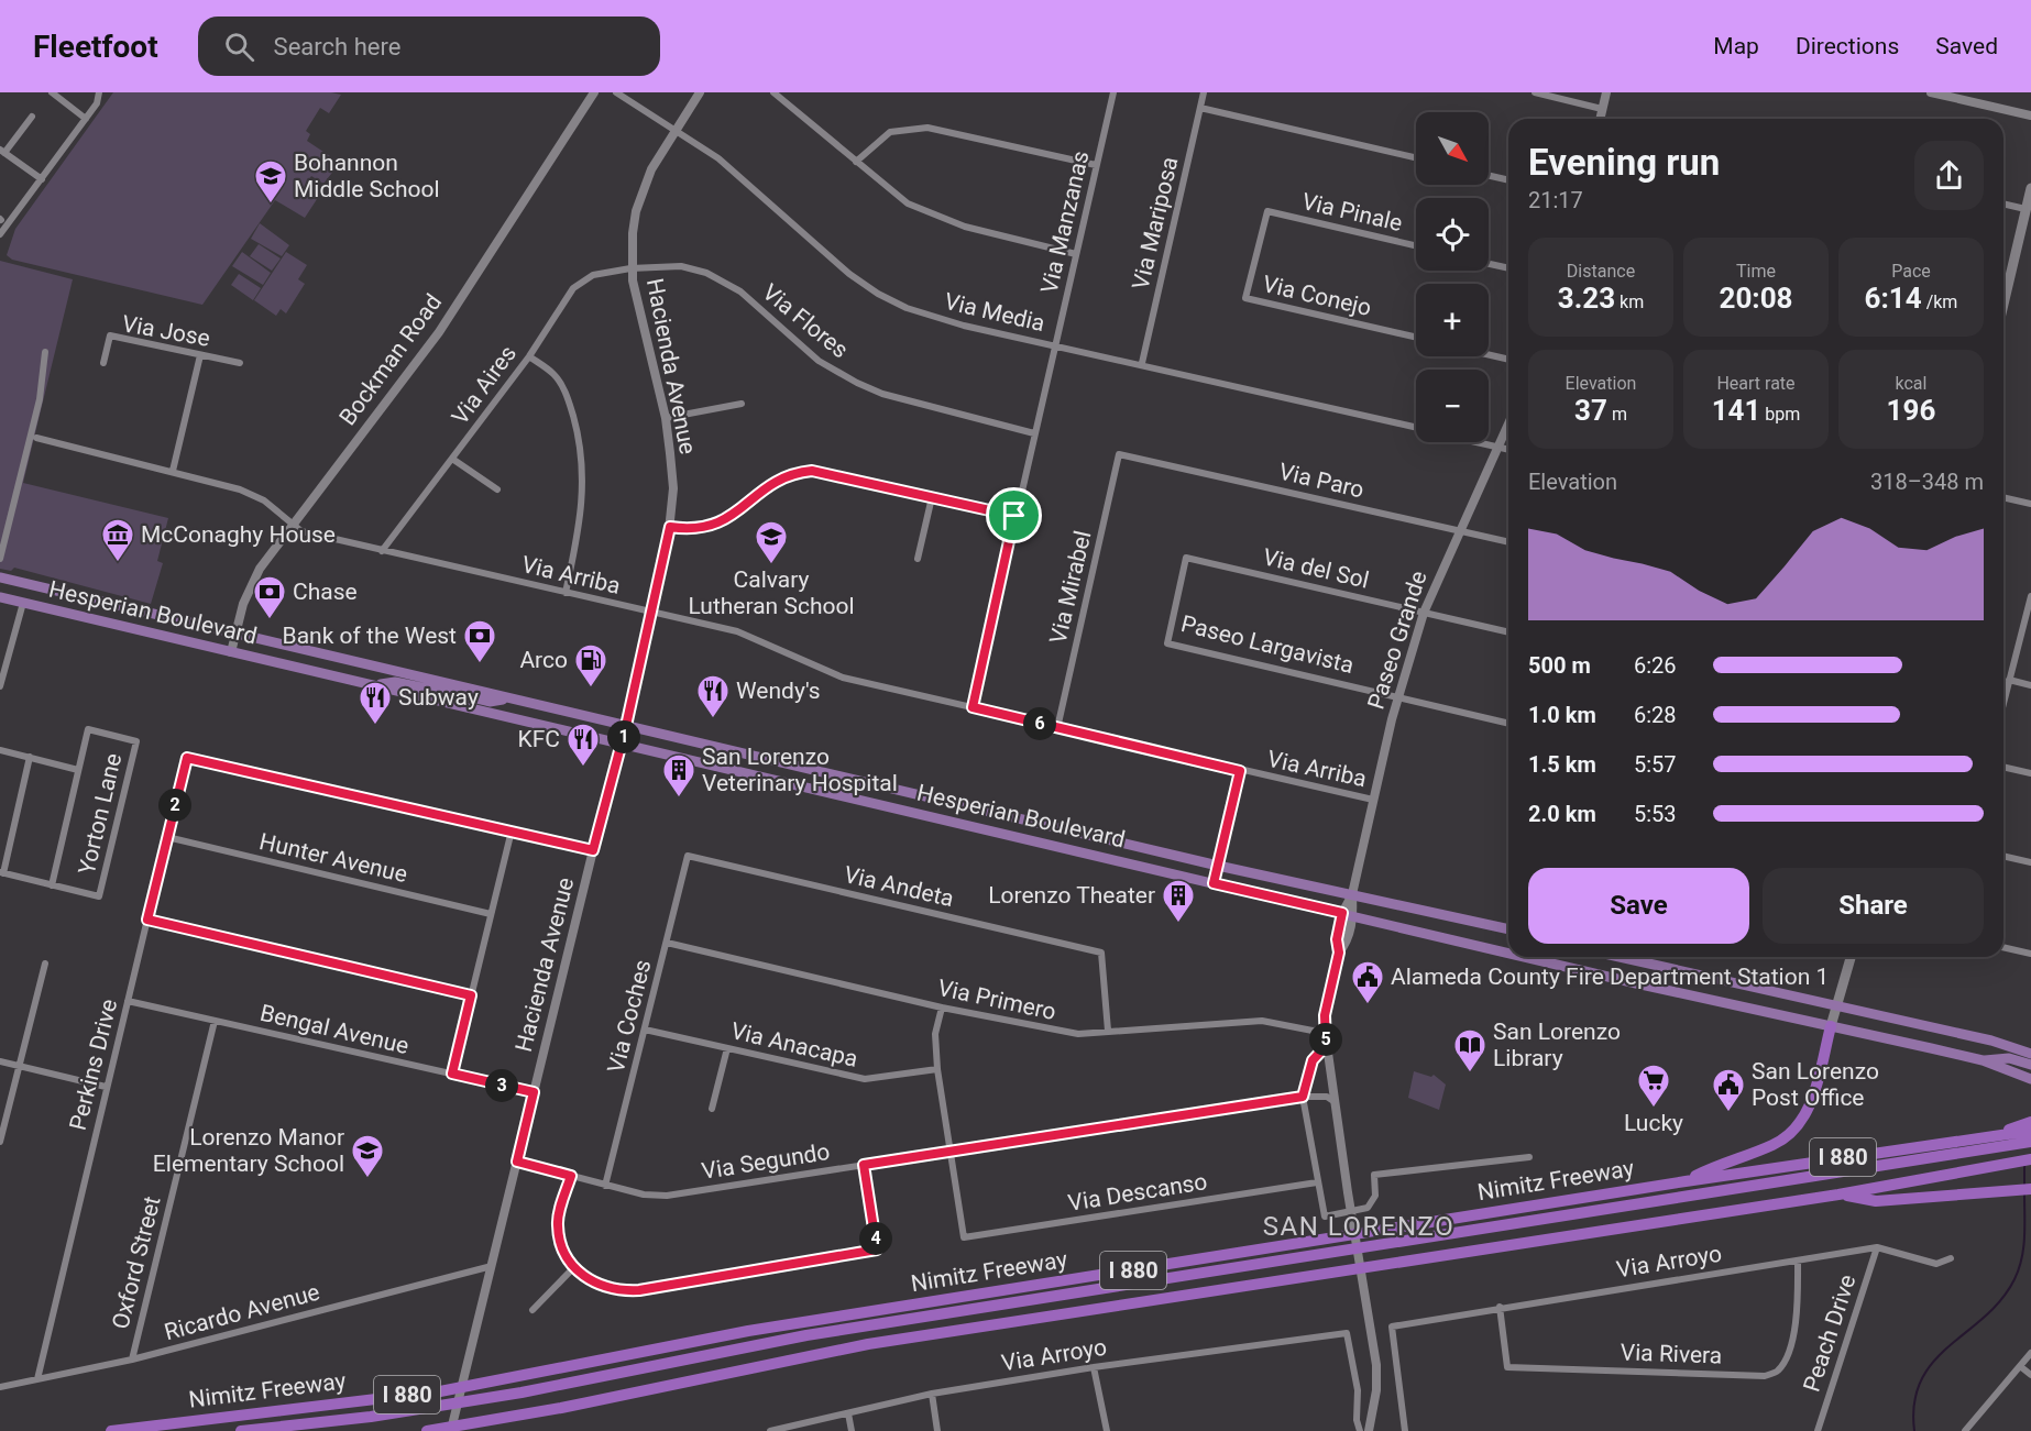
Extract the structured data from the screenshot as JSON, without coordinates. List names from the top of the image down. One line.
{"streets":{"highway":["I 880","Nimitz Freeway"],"main road":["Hesperian Boulevard"],"street":["Via Pinale","Via Manzanas","Via Mariposa","Via Conejo","Via Media","Via Flores","Via Jose","Bockman Road","Hacienda Avenue","Via Aires","Via Paro","Via del Sol","Via Arriba","Via Mirabel","Paseo Grande","Paseo Largavista","Yorton Lane","Hunter Avenue","Via Andeta","Via Primero","Via Coches","Bengal Avenue","Via Anacapa","Perkins Drive","Via Segundo","Via Descanso","Via Arroyo","Oxford Street","Ricardo Avenue","Peach Drive","Via Rivera"]},"crossings":[["Via Pinale","Via Conejo"],["Via Manzanas","Via Media"],["Via Manzanas","Via Flores"],["Via Manzanas","Via Arriba"],["Via Mariposa","Via Media"],["Via Media","Hacienda Avenue"],["Via Media","Paseo Grande"],["Via Flores","Hacienda Avenue"],["Via Flores","Via Aires"],["Bockman Road","Via Arriba"],["Bockman Road","Hesperian Boulevard"],["Hacienda Avenue","Via Aires"],["Hacienda Avenue","Via Arriba"],["Hacienda Avenue","Hesperian Boulevard"],["Hacienda Avenue","Bengal Avenue"],["Hacienda Avenue","Via Segundo"],["Hacienda Avenue","Ricardo Avenue"],["Via Aires","Via Arriba"],["Via Paro","Via Mirabel"],["Via Paro","Paseo Grande"],["Via del Sol","Paseo Grande"],["Via del Sol","Paseo Largavista"],["Via Arriba","Via Mirabel"],["Via Arriba","Paseo Grande"],["Hesperian Boulevard","Paseo Grande"],["Paseo Grande","Paseo Largavista"],["Paseo Grande","Via Primero"],["Paseo Grande","Via Segundo"],["Hunter Avenue","Perkins Drive"],["Via Andeta","Via Primero"],["Via Andeta","Via Coches"],["Via Primero","Via Coches"],["Via Coches","Via Anacapa"],["Via Coches","Via Segundo"],["Bengal Avenue","Perkins Drive"],["Bengal Avenue","Oxford Street"],["Perkins Drive","Ricardo Avenue"],["I 880","Nimitz Freeway"],["Via Segundo","Via Descanso"],["Via Arroyo","Peach Drive"],["Via Arroyo","Via Rivera"],["Oxford Street","Ricardo Avenue"]],"districts":["SAN LORENZO"],"places":{"school or university":["Bohannon Middle School","Calvary Lutheran School","Lorenzo Manor Elementary School"],"museum":["McConaghy House"],"bank":["Chase","Bank of the West"],"fuel station":["Arco"],"restaurant":["Wendy's","Subway","KFC"],"building":["San Lorenzo Veterinary Hospital","Lorenzo Theater"],"public building":["Alameda County Fire Department Station 1","San Lorenzo Post Office"],"library":["San Lorenzo Library"],"supermarket":["Lucky"]},"north":"bottom right","page":{"header":"Fleetfoot","search":"Search here","nav":["Map","Directions","Saved"],"map_buttons":["+","−"],"heading":["Evening run","21:17"],"stats":[["Distance","3.23 km"],["Time","20:08"],["Pace","6:14 /km"],["Elevation","37 m"],["Heart rate","141 bpm"],["kcal","196"]],"chart":["Elevation","318–348 m"],"list":[{"name":"500 m","note":"6:26"},{"name":"1.0 km","note":"6:28"},{"name":"1.5 km","note":"5:57"},{"name":"2.0 km","note":"5:53"}],"pins":["6","1","2","5","3","4"],"buttons":["Save","Share"]}}
